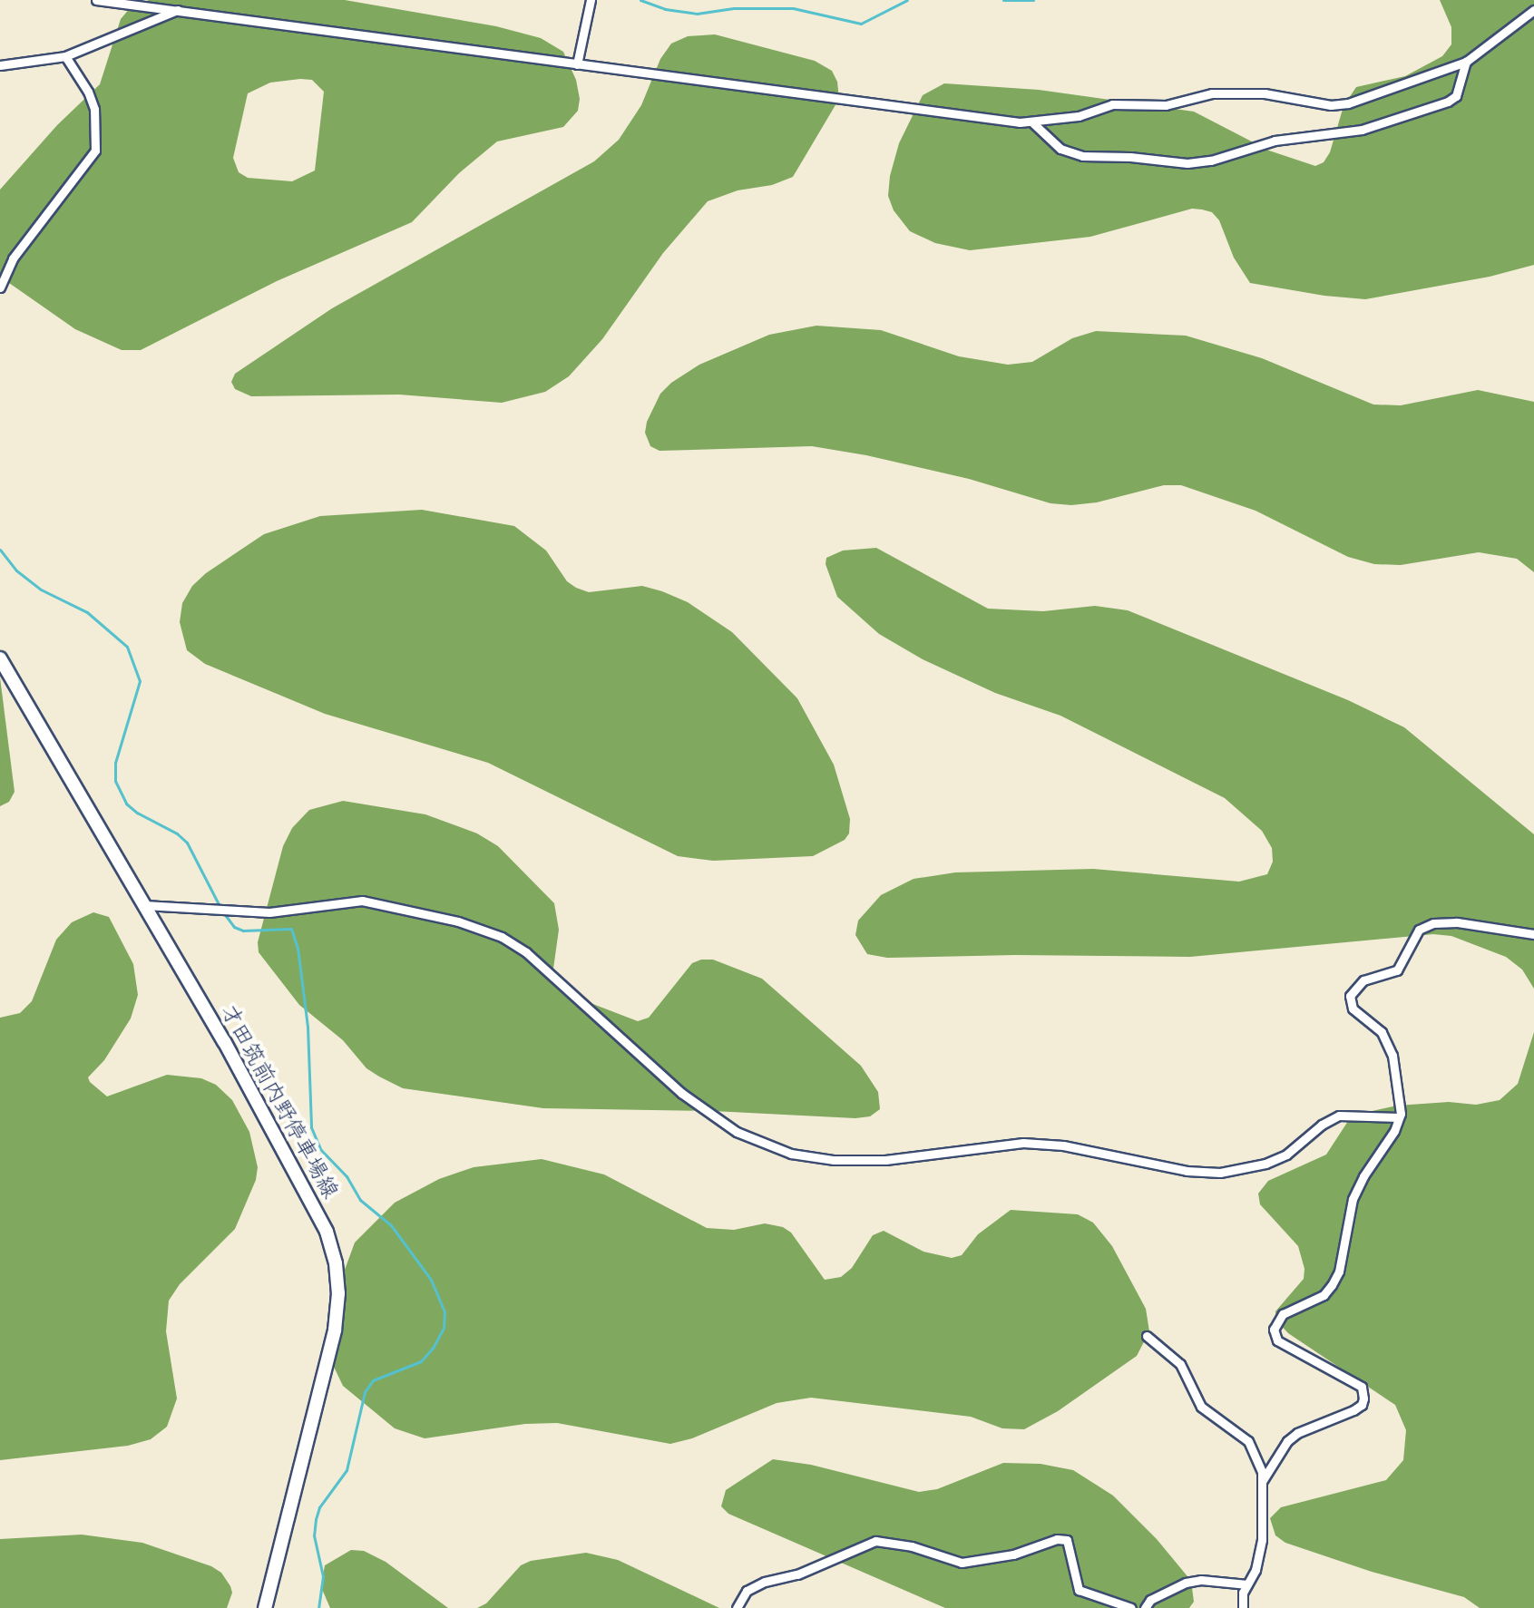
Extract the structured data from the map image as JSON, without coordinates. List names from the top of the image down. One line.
{"streets":{"main road":["才田筑前内野停車場線"]}}
